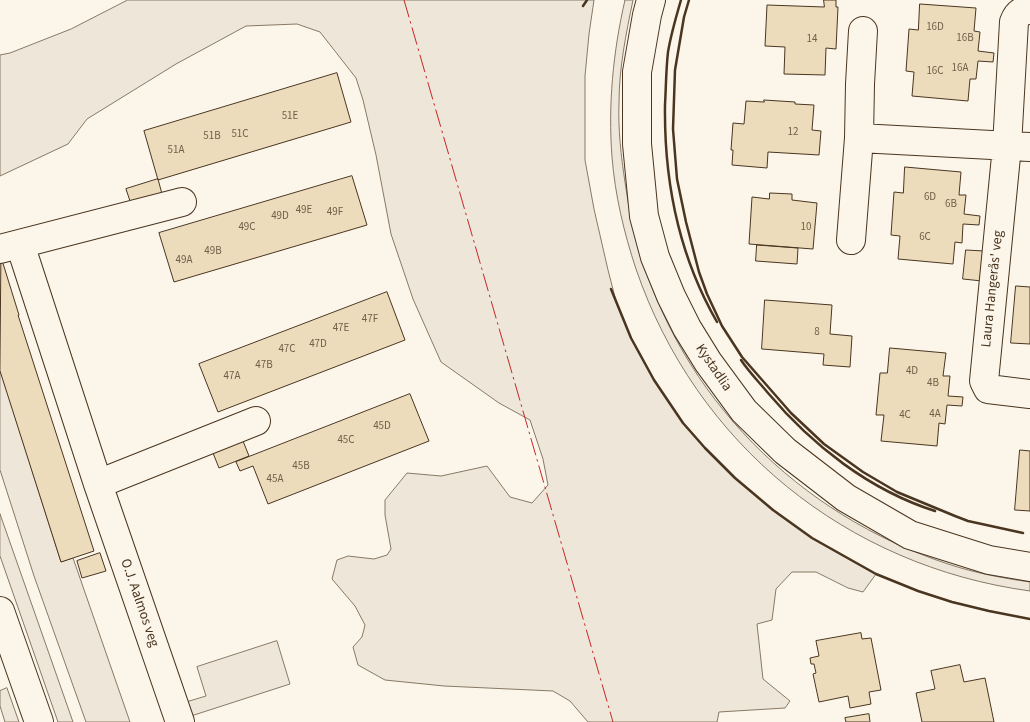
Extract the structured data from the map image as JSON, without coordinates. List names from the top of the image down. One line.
{"streets":{"street":["Laura Hangerås' veg","Kystadlia","O.J. Aalmos veg"]},"house_numbers":["16D","16B","14","16A","16C","51E","12","51C","51B","51A","6D","6B","49E","49F","49D","49C","10","6C","49B","49A","47F","47E","8","47D","47C","47B","4D","47A","4B","4A","4C","45D","45C","45B","45A"]}
